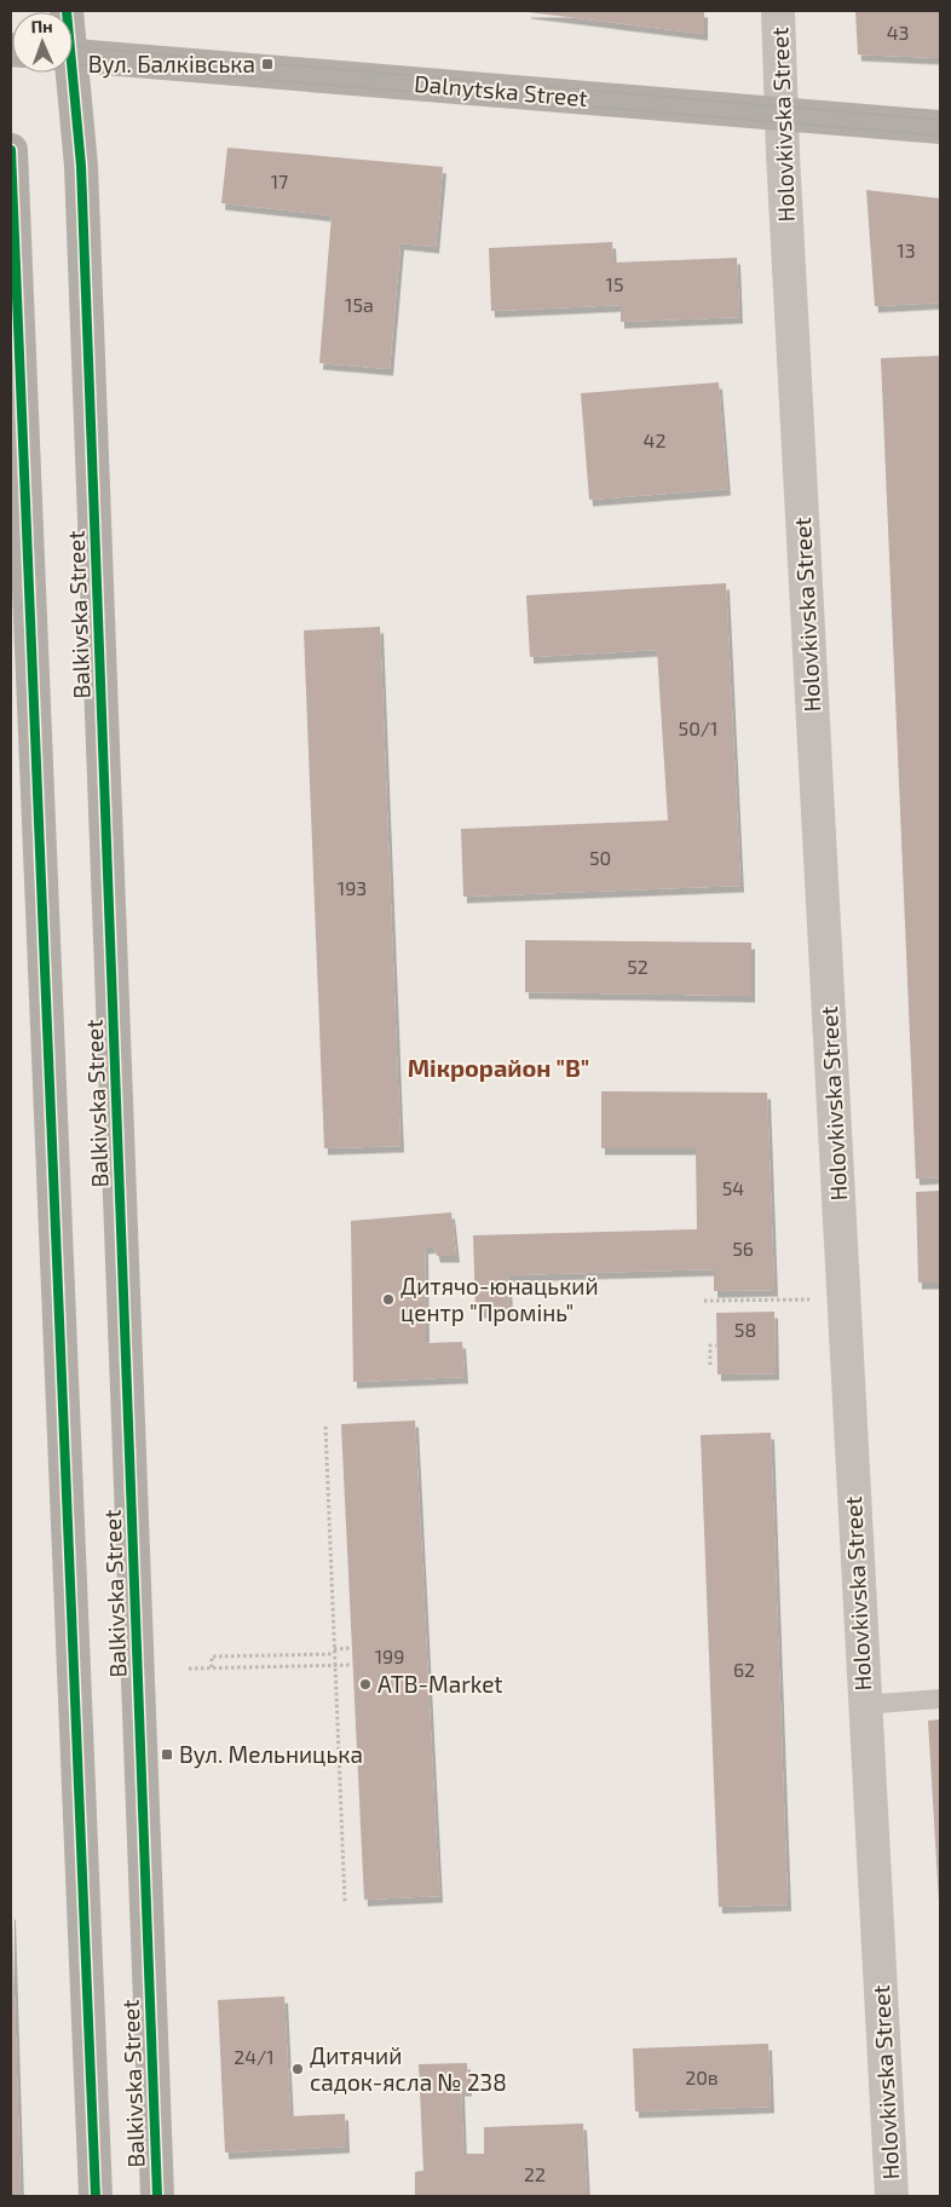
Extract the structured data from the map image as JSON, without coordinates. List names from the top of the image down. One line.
{"streets":{"main road":["Dalnytska Street","Balkivska Street"],"street":["Holovkivska Street"]},"crossings":[["Dalnytska Street","Holovkivska Street"]],"districts":["Мікрорайон \"В\""],"places":{"transit":["Вул. Балківська","Вул. Мельницька"],"other":["Дитячо-юнацький центр \"Промінь\"","ATB-Market","Дитячий садок-ясла № 238"]},"house_numbers":["43","17","13","15","15а","42","50/1","50","193","52","54","56","58","199","62","24/1","20в","22"],"north":"top"}
